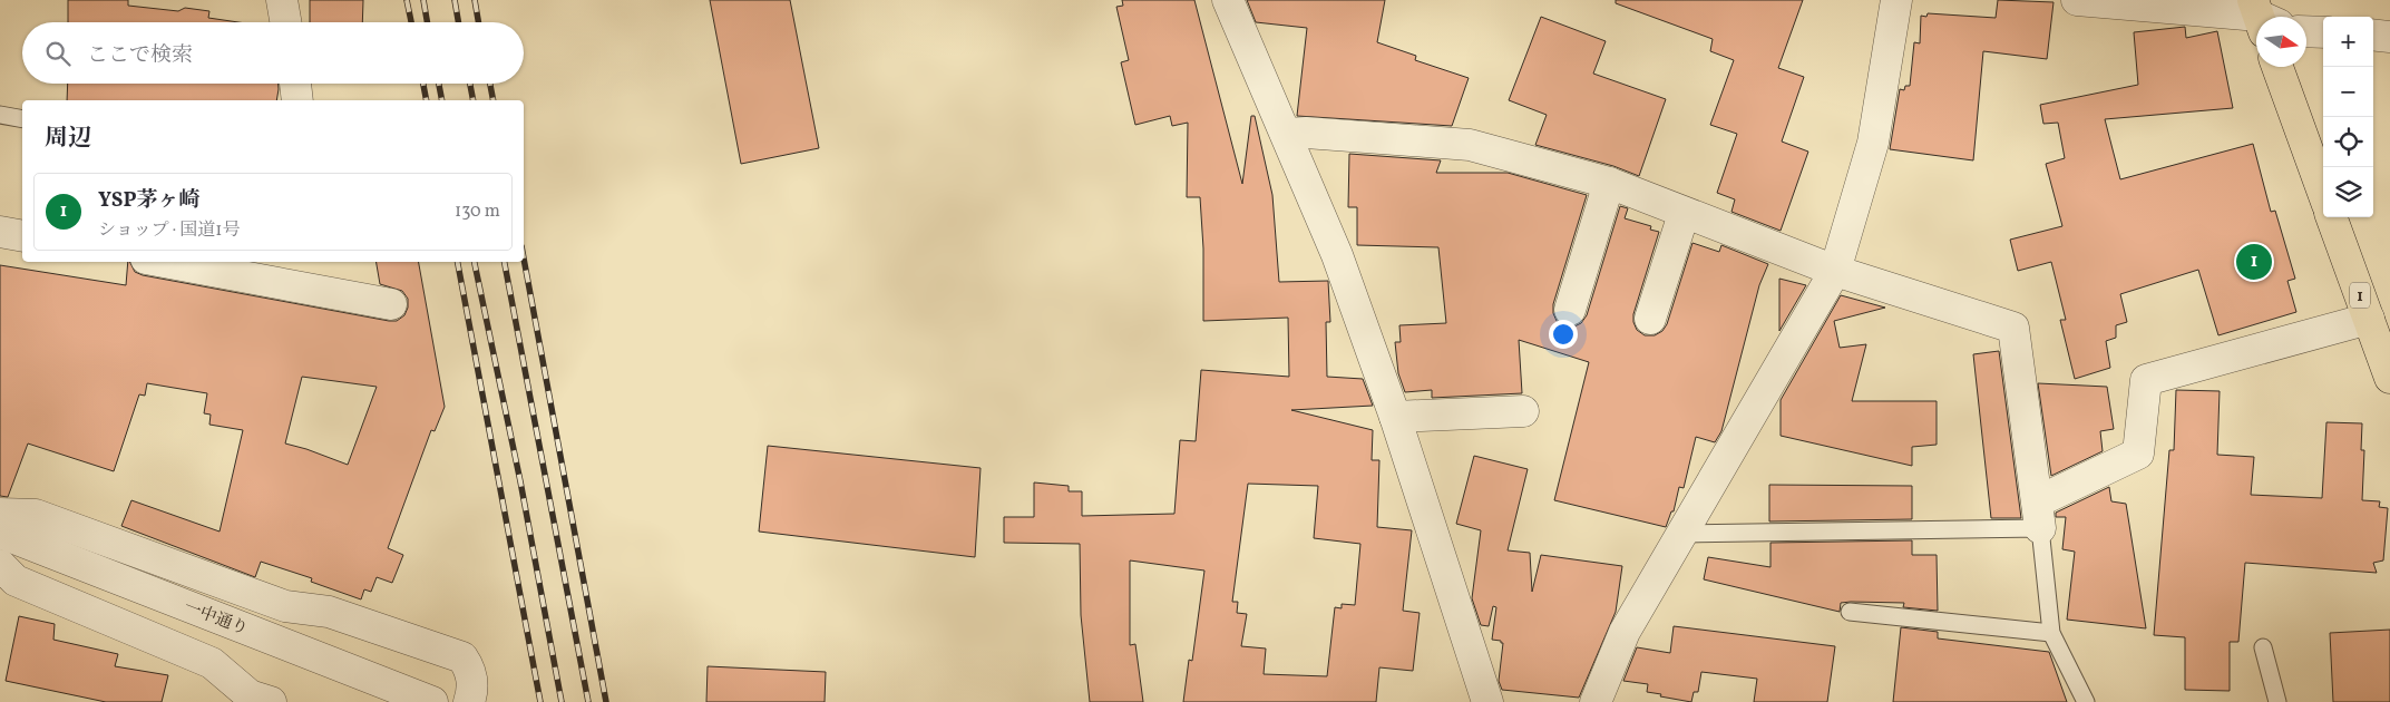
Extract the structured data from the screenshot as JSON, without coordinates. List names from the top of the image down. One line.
{"streets":{"highway":["1"],"street":["一中通り"]},"north":"right","page":{"map_buttons":["+","−"],"search":"ここで検索","heading":"周辺","list":[{"mark":"1","name":"YSP茅ヶ崎","note":"ショップ · 国道1号","value":"130 m"}],"pins":"1"}}
